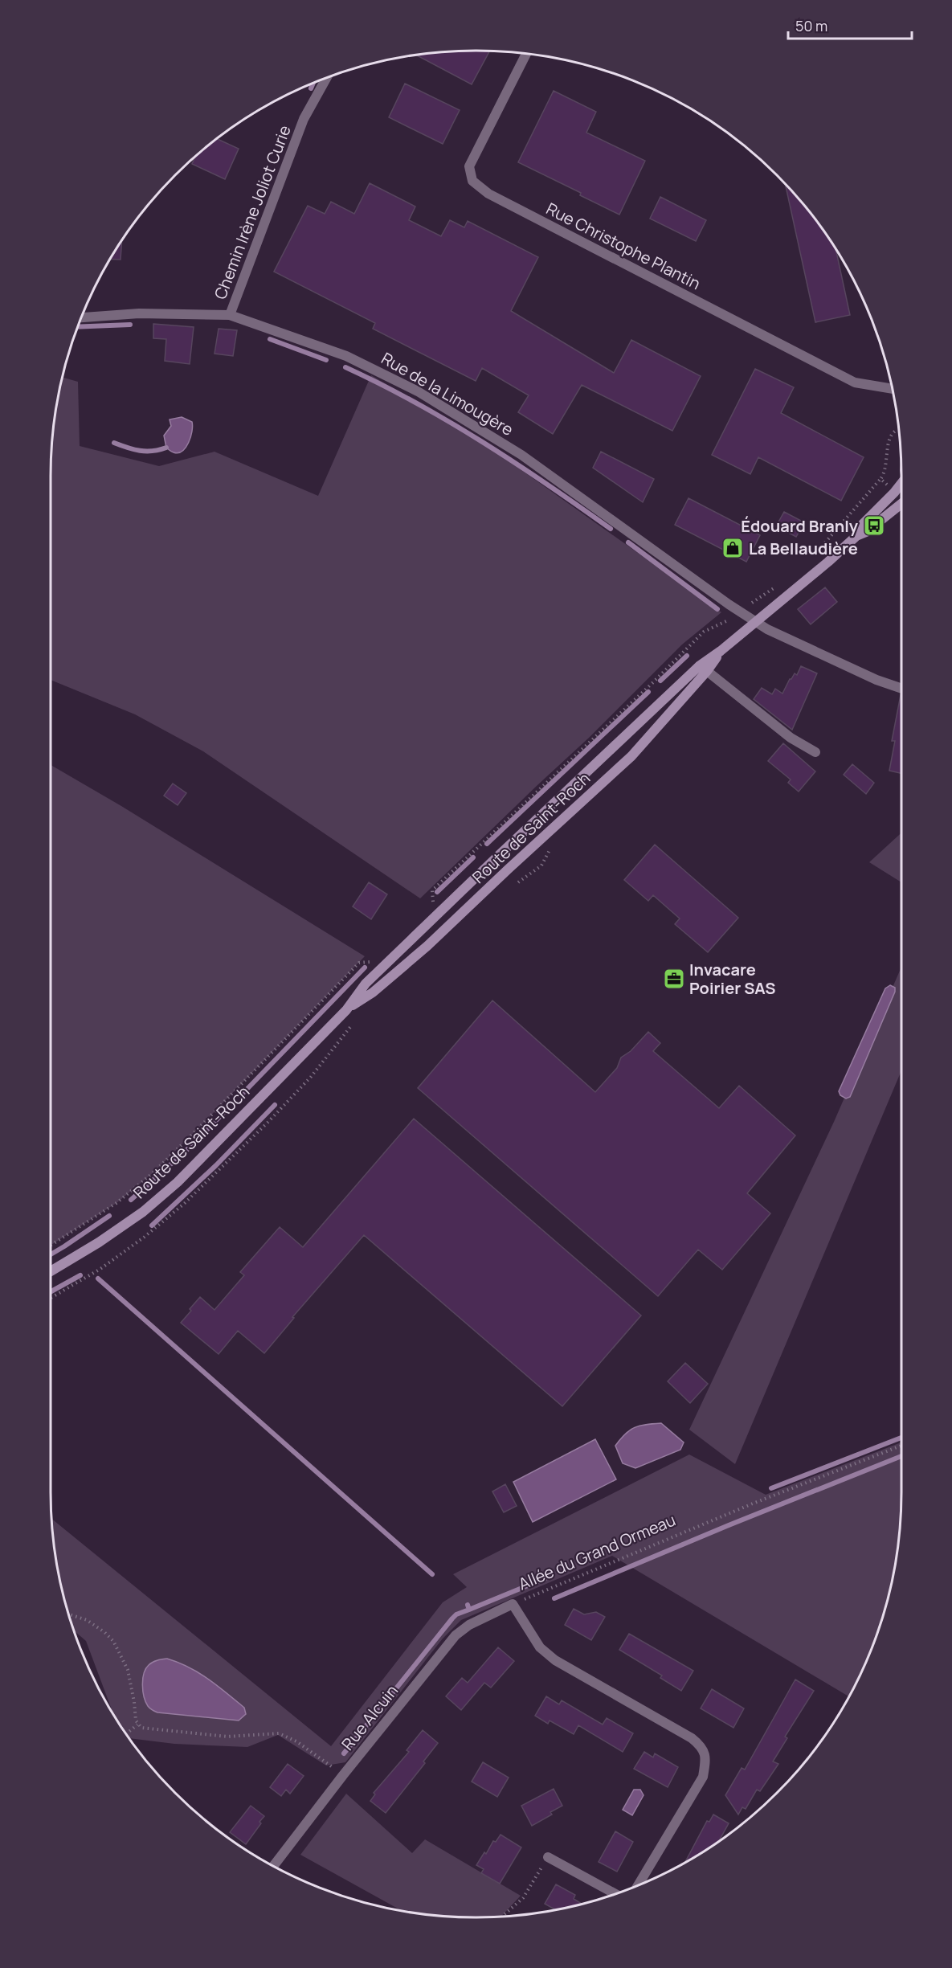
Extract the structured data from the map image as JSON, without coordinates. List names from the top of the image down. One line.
{"streets":{"street":["Chemin Irène Joliot Curie","Rue Christophe Plantin","Rue de la Limougère","Route de Saint-Roch","Allée du Grand Ormeau","Rue Alcuin"]},"crossings":[["Chemin Irène Joliot Curie","Rue de la Limougère"],["Rue de la Limougère","Route de Saint-Roch"],["Allée du Grand Ormeau","Rue Alcuin"]],"places":{"bus stop":["Édouard Branly"],"shop":["La Bellaudière"],"office":["Invacare Poirier SAS"]},"scale_bar":"50 m"}
